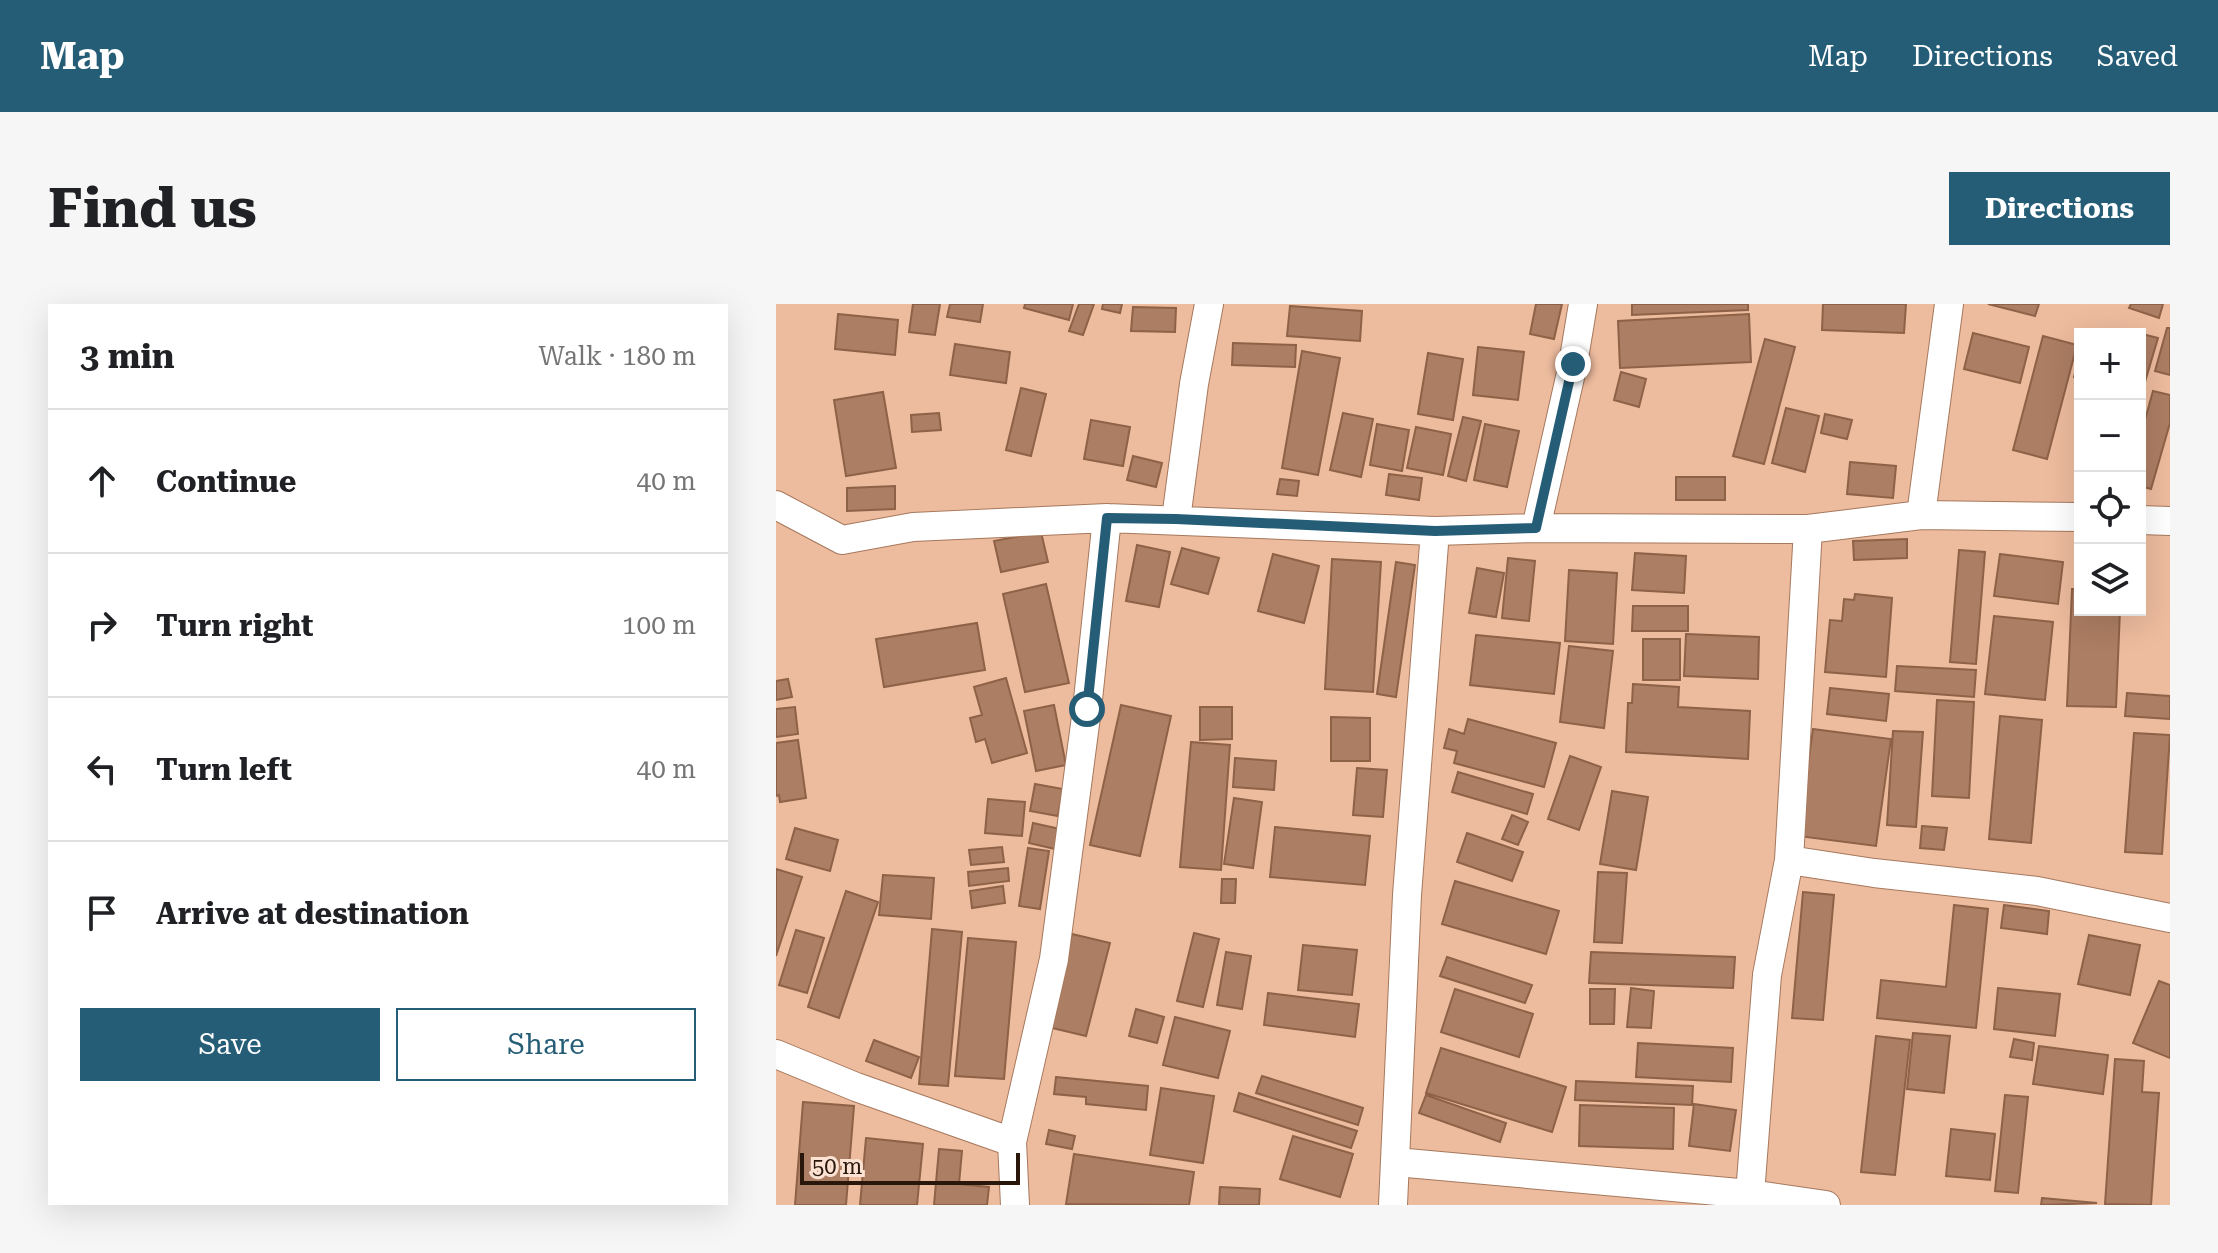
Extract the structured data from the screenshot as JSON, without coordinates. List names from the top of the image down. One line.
{"scale_bar":"50 m","page":{"header":"Map","nav":["Map","Directions","Saved"],"buttons":["Directions",["Save","Share"]],"title":"Find us","heading":["3 min","Walk · 180 m"],"map_buttons":["+","−"],"list":[["Continue","40 m"],["Turn right","100 m"],["Turn left","40 m"],"Arrive at destination"],"scale":"50 m"}}
